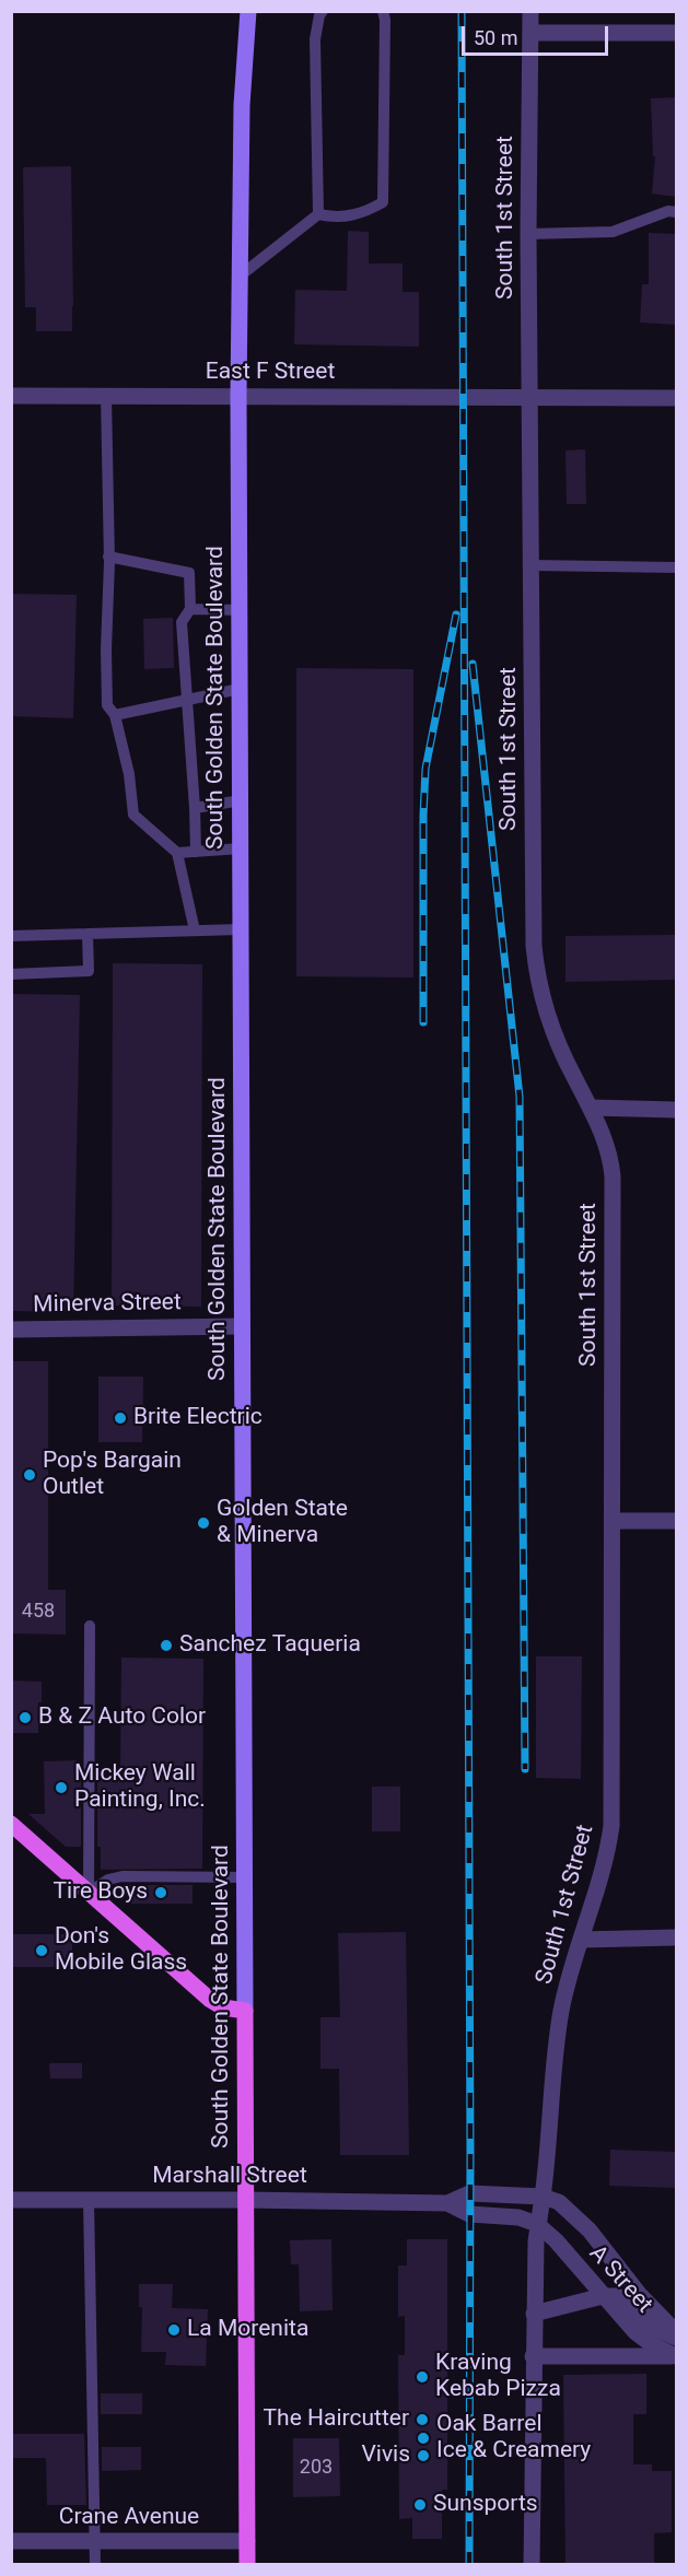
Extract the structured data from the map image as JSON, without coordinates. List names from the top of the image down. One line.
{"streets":{"main road":["South Golden State Boulevard"],"street":["South 1st Street","East F Street","Minerva Street","Marshall Street","A Street","Crane Avenue"]},"crossings":[["South 1st Street","East F Street"],["South 1st Street","Marshall Street"],["South 1st Street","A Street"],["East F Street","South Golden State Boulevard"],["South Golden State Boulevard","Minerva Street"],["South Golden State Boulevard","Marshall Street"],["South Golden State Boulevard","Crane Avenue"],["Marshall Street","A Street"]],"places":["Brite Electric","Pop's Bargain Outlet","Golden State & Minerva","Sanchez Taqueria","B & Z Auto Color","Mickey Wall Painting, Inc.","Tire Boys","Don's Mobile Glass","La Morenita","Kraving Kebab Pizza","The Haircutter","Oak Barrel Ice & Creamery","Vivis","Sunsports"],"house_numbers":["458","203"],"scale_bar":"50 m"}
